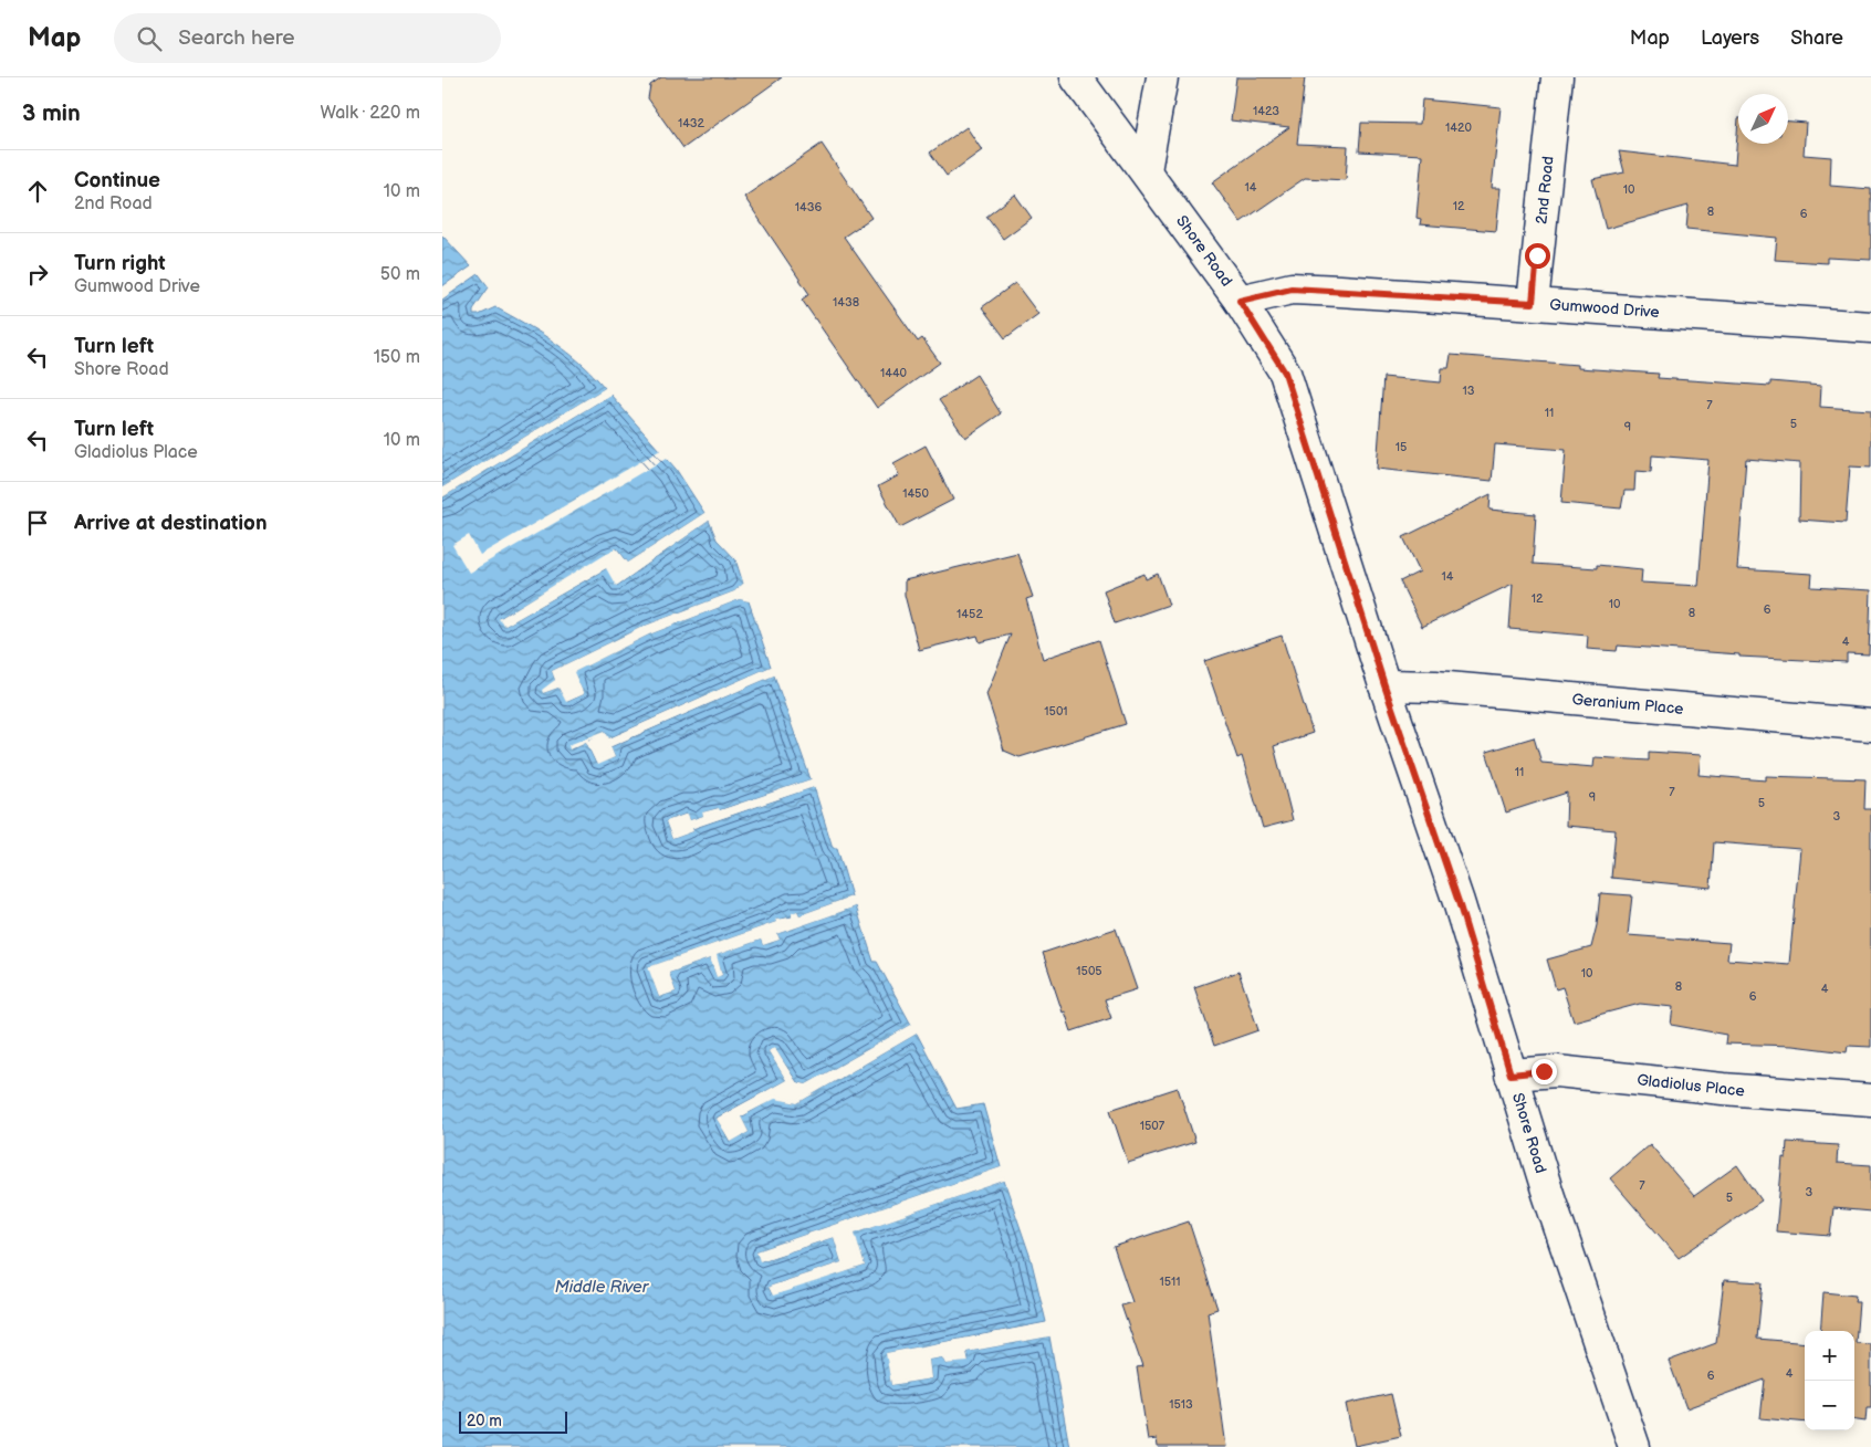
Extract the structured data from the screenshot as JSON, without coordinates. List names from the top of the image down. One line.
{"streets":{"street":["2nd Road","Shore Road","Gumwood Drive","Geranium Place","Gladiolus Place"]},"crossings":[["2nd Road","Gumwood Drive"],["Shore Road","Gumwood Drive"],["Shore Road","Geranium Place"],["Shore Road","Gladiolus Place"]],"water":["Middle River"],"house_numbers":["1423","1432","1420","14","10","12","1436","8","6","1438","1440","13","7","11","5","9","15","1450","14","12","10","6","8","1452","4","1501","11","7","9","5","3","1505","10","8","4","6","1507","7","3","5","1511","4","6","1513"],"scale_bar":"20 m","north":"top right","page":{"header":"Map","search":"Search here","nav":["Map","Layers","Share"],"heading":["3 min","Walk · 220 m"],"list":[["Continue","2nd Road","10 m"],["Turn right","Gumwood Drive","50 m"],["Turn left","Shore Road","150 m"],["Turn left","Gladiolus Place","10 m"],"Arrive at destination"],"map_buttons":["+","−"],"scale":"20 m"}}
